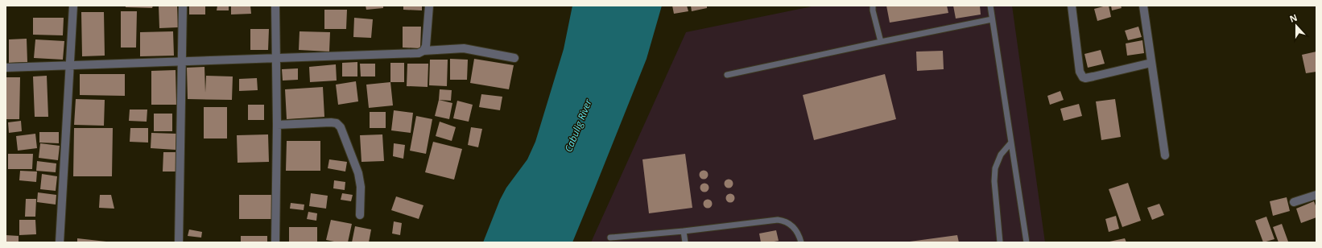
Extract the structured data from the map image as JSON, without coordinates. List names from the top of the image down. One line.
{"water":["Cabulig River"],"north":"top"}
